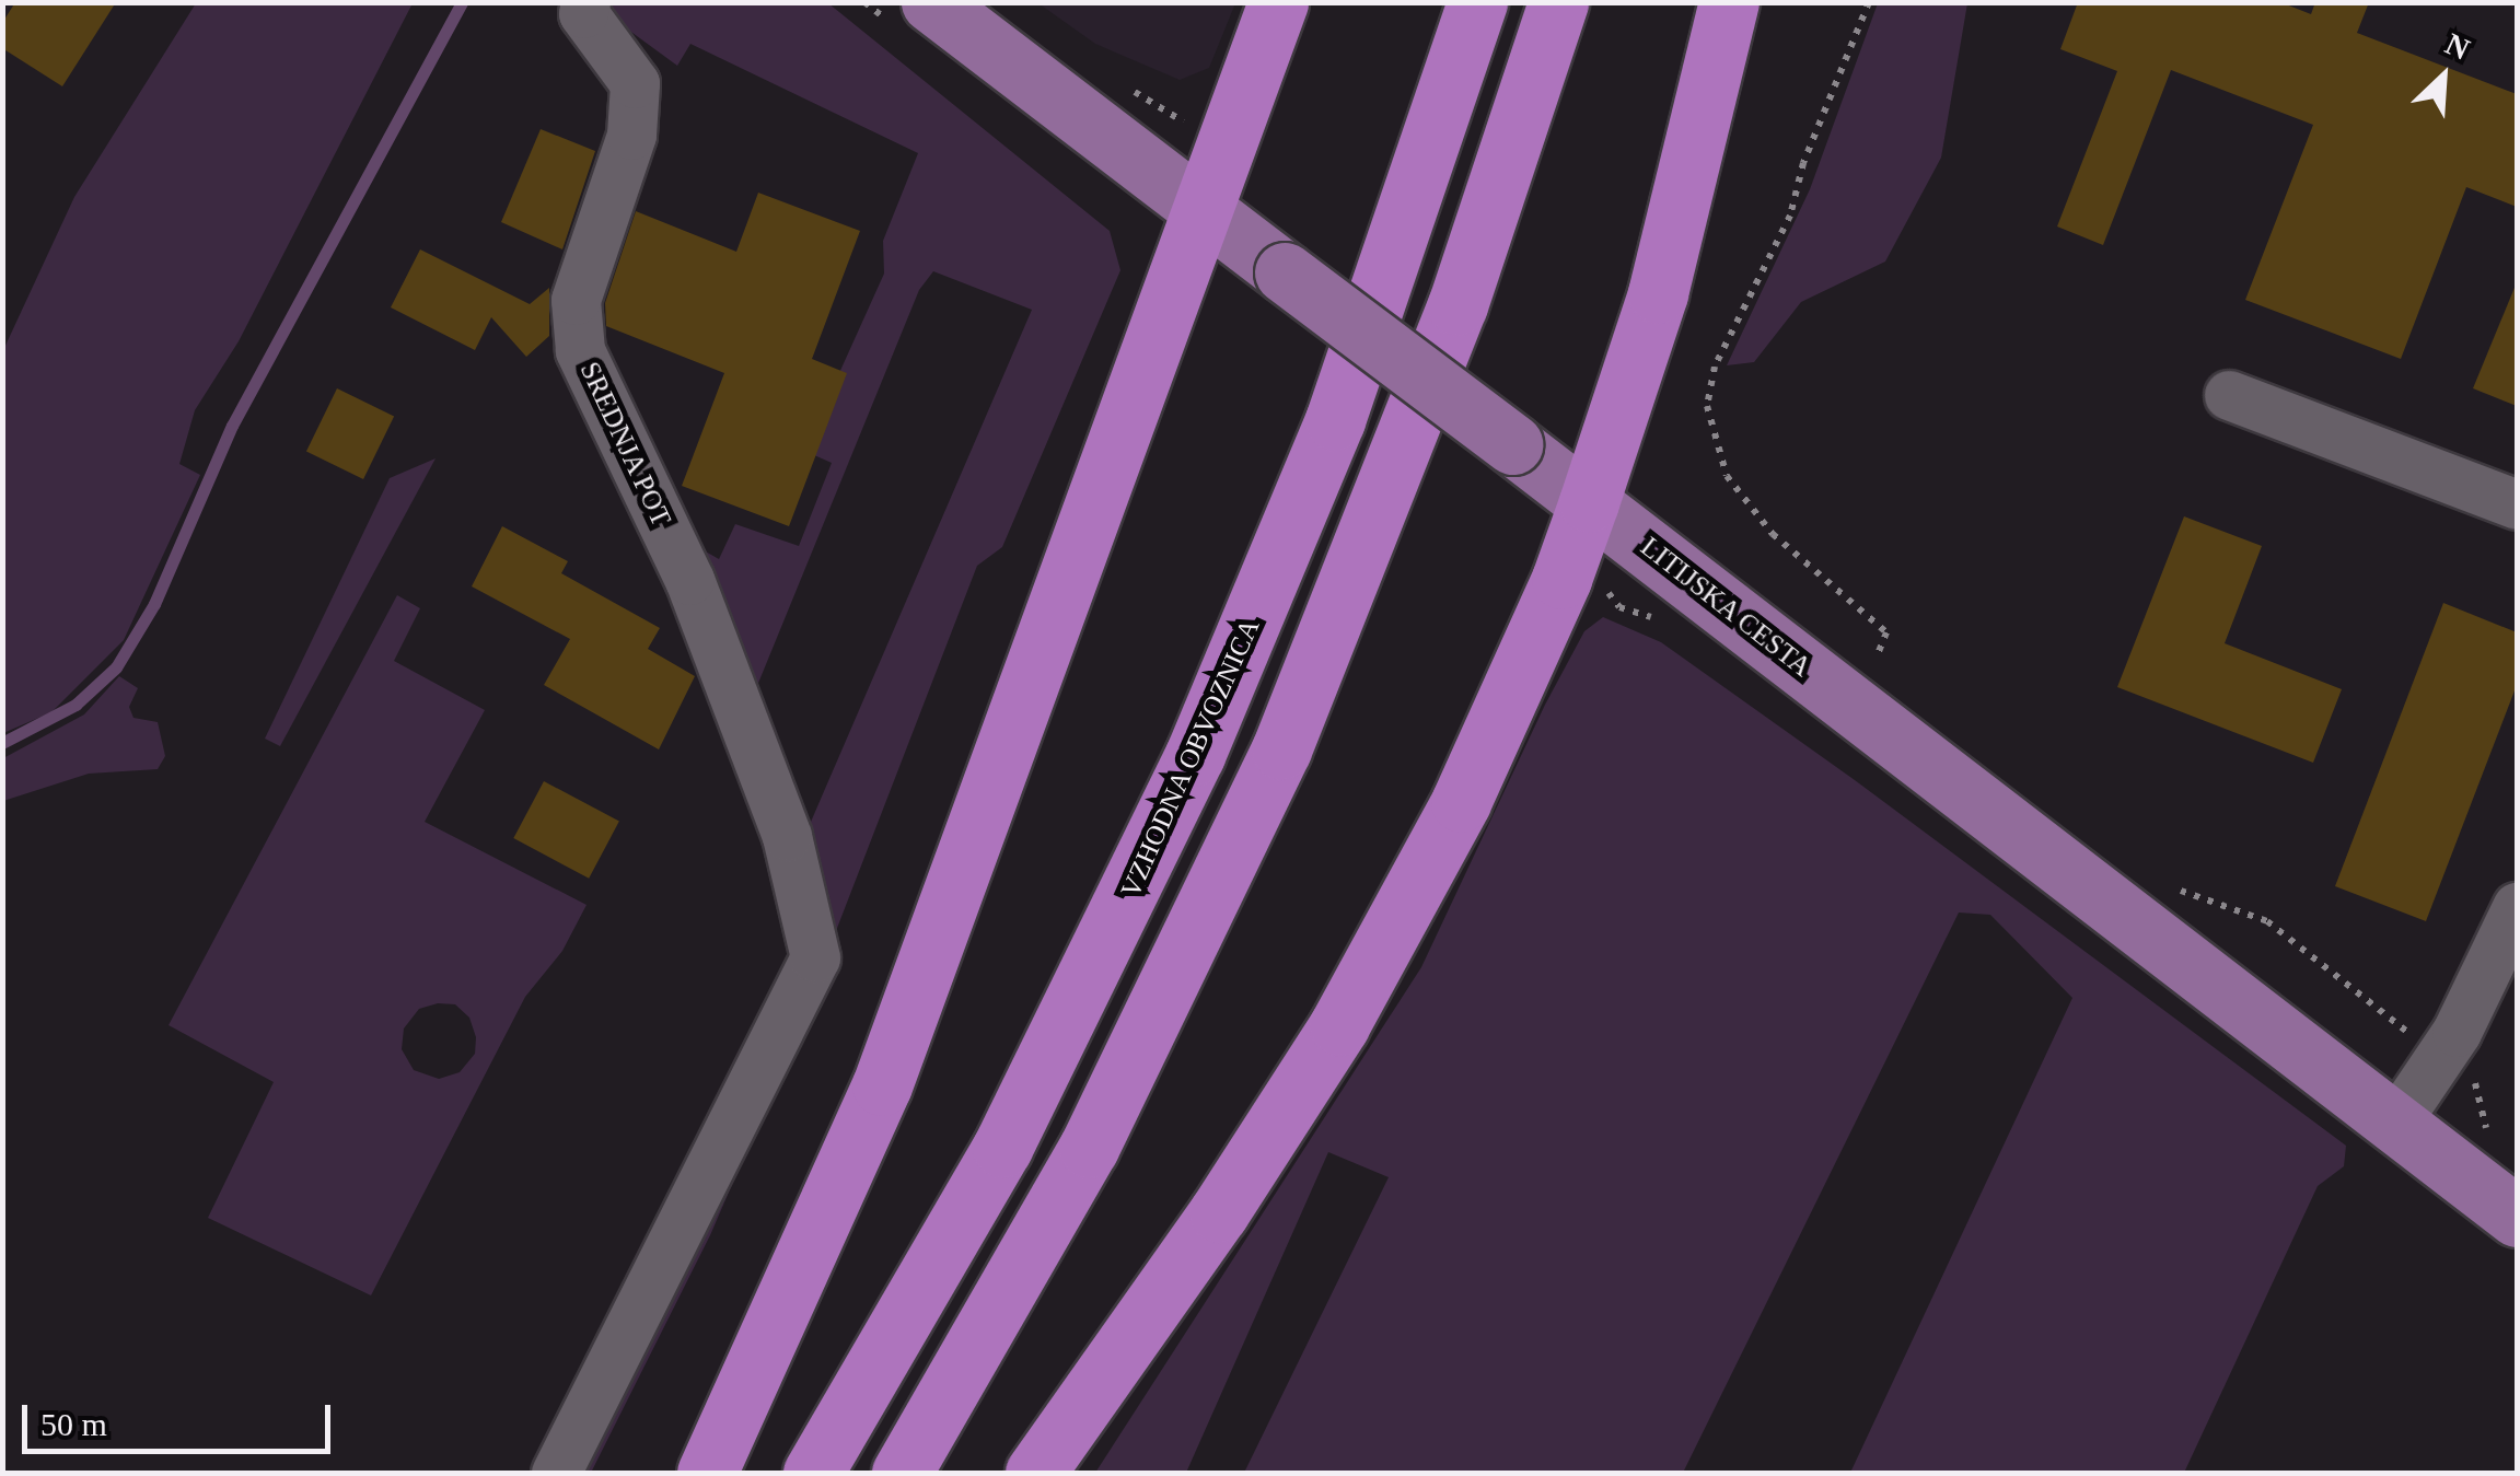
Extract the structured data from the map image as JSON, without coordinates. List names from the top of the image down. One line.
{"streets":{"highway":["VZHODNA OBVOZNICA"],"main road":["LITIJSKA CESTA"],"street":["SREDNJA POT"]},"scale_bar":"50 m","north":"top right"}
